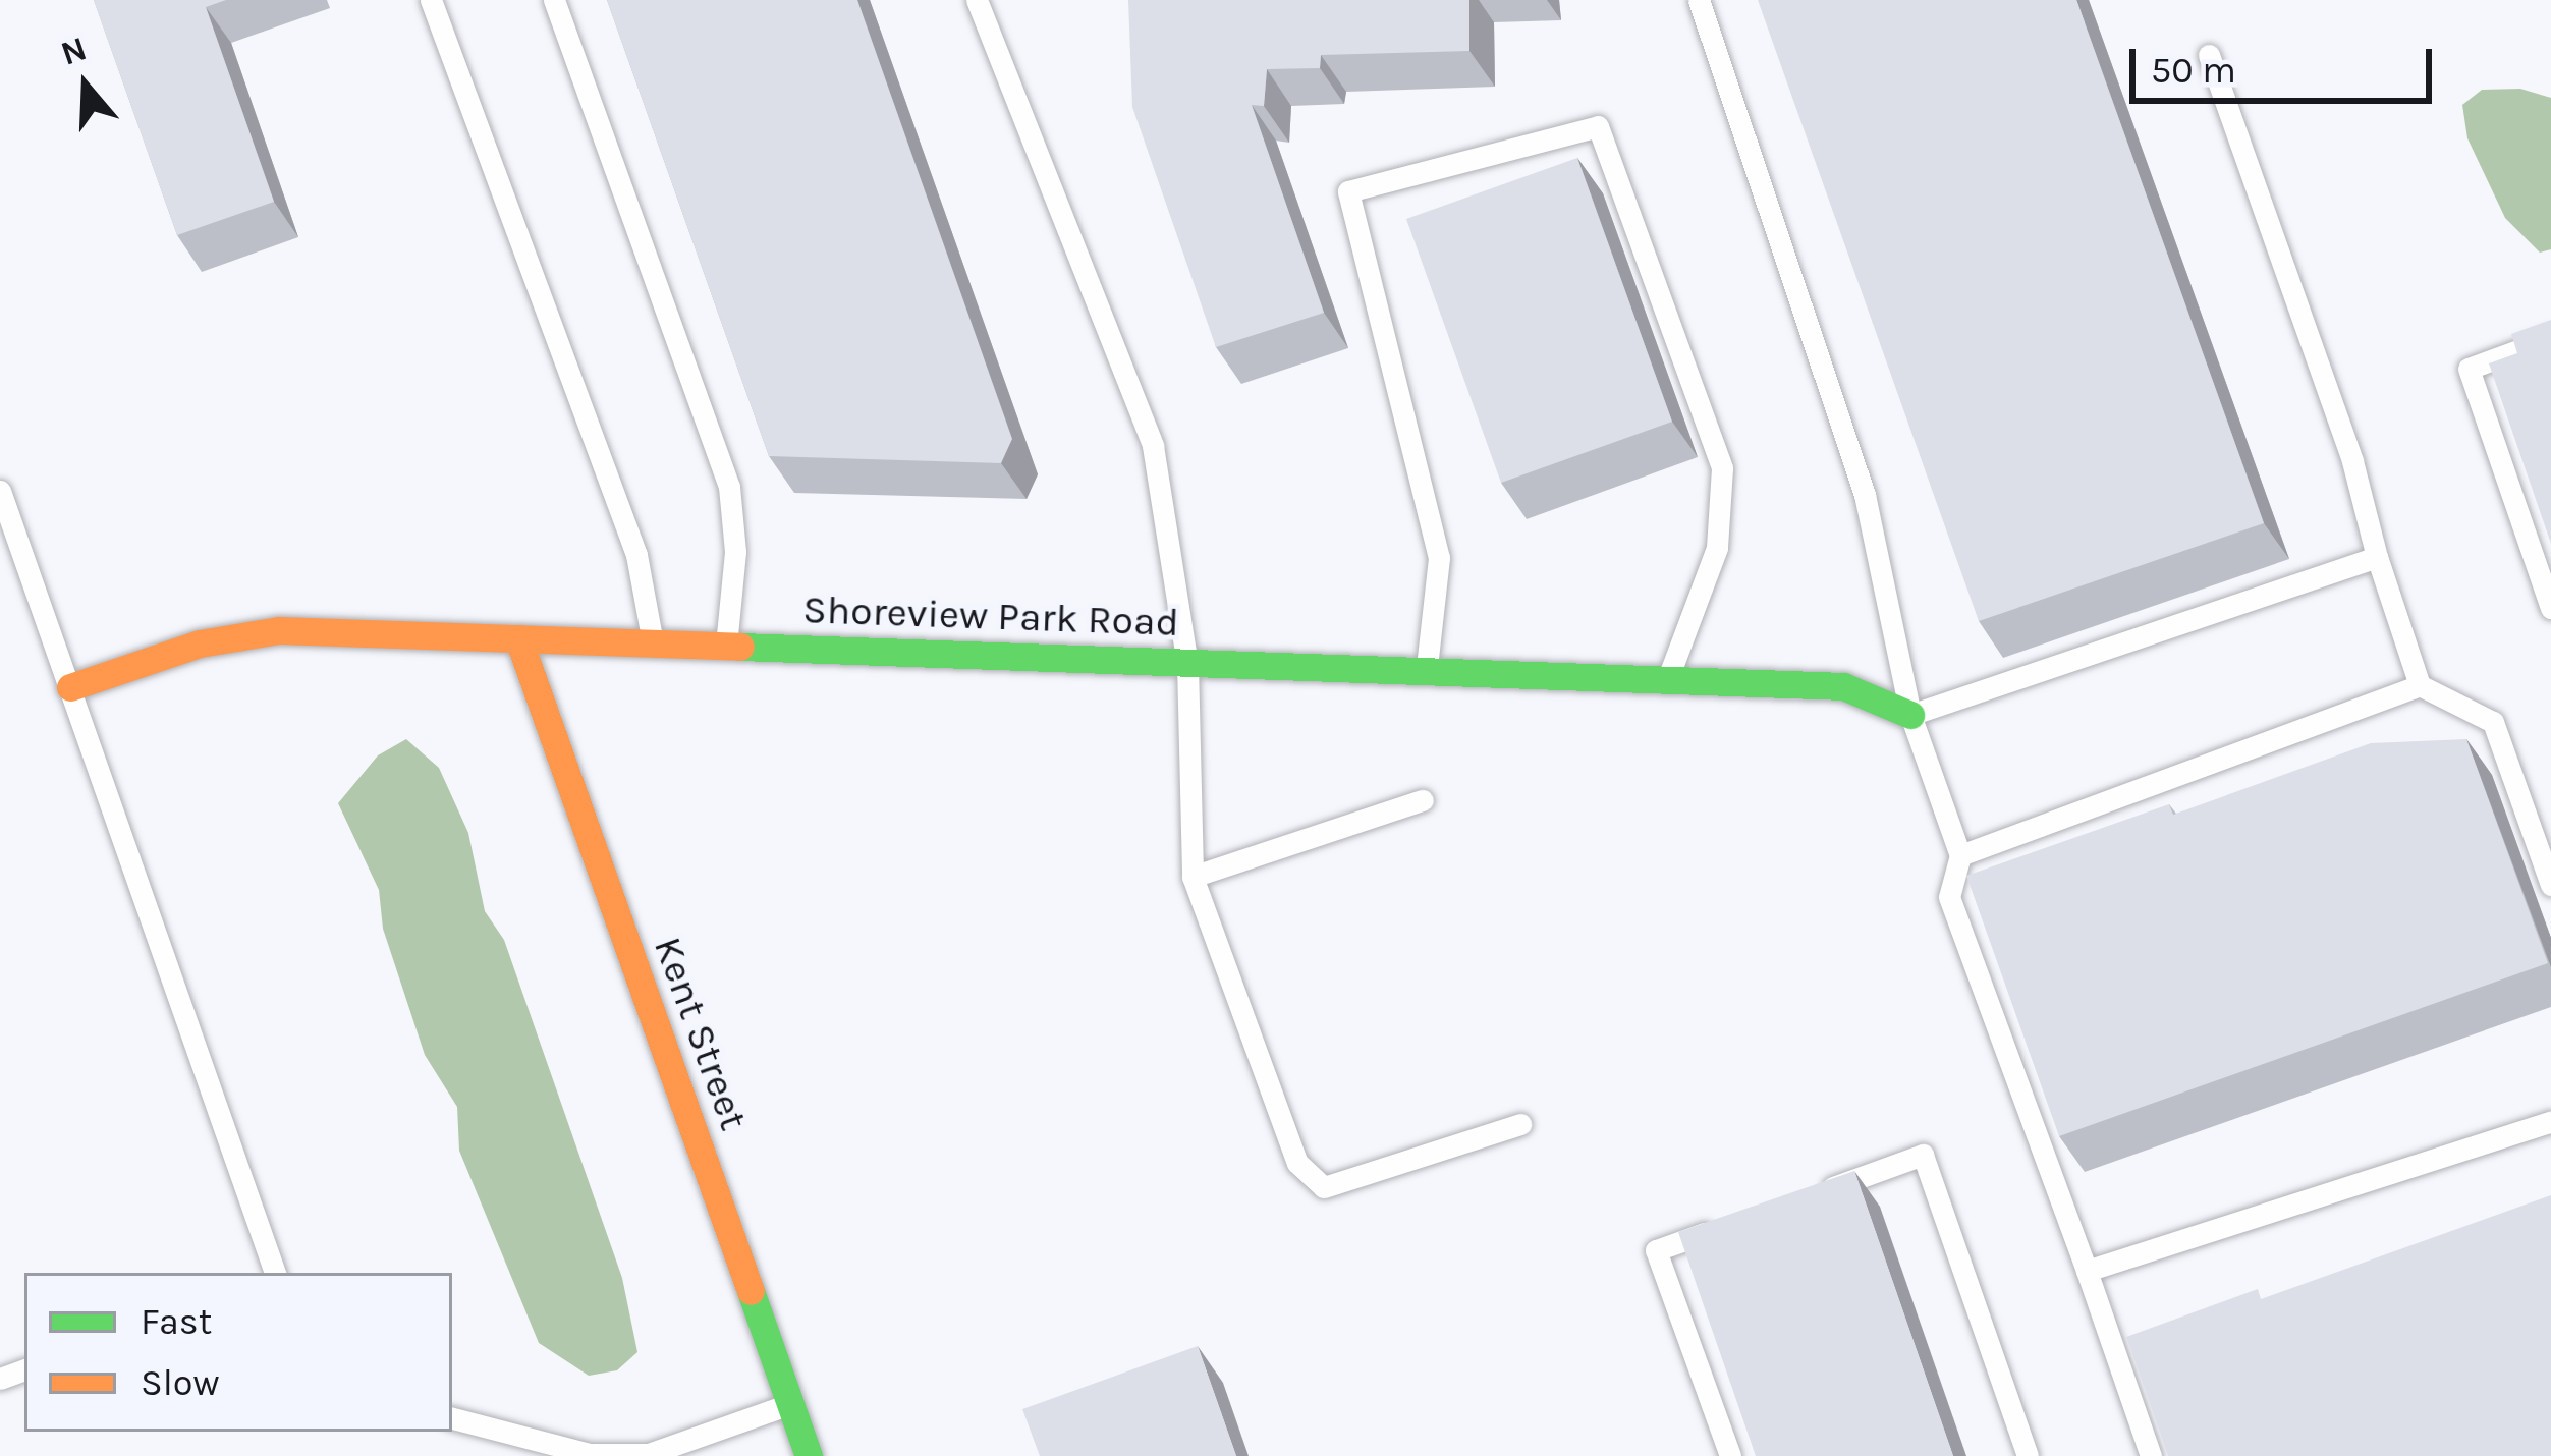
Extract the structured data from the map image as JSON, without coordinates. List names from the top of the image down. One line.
{"streets":{"street":["Shoreview Park Road","Kent Street"]},"crossings":[["Shoreview Park Road","Kent Street"]],"legend":["Fast","Slow"],"scale_bar":"50 m","north":"top"}
